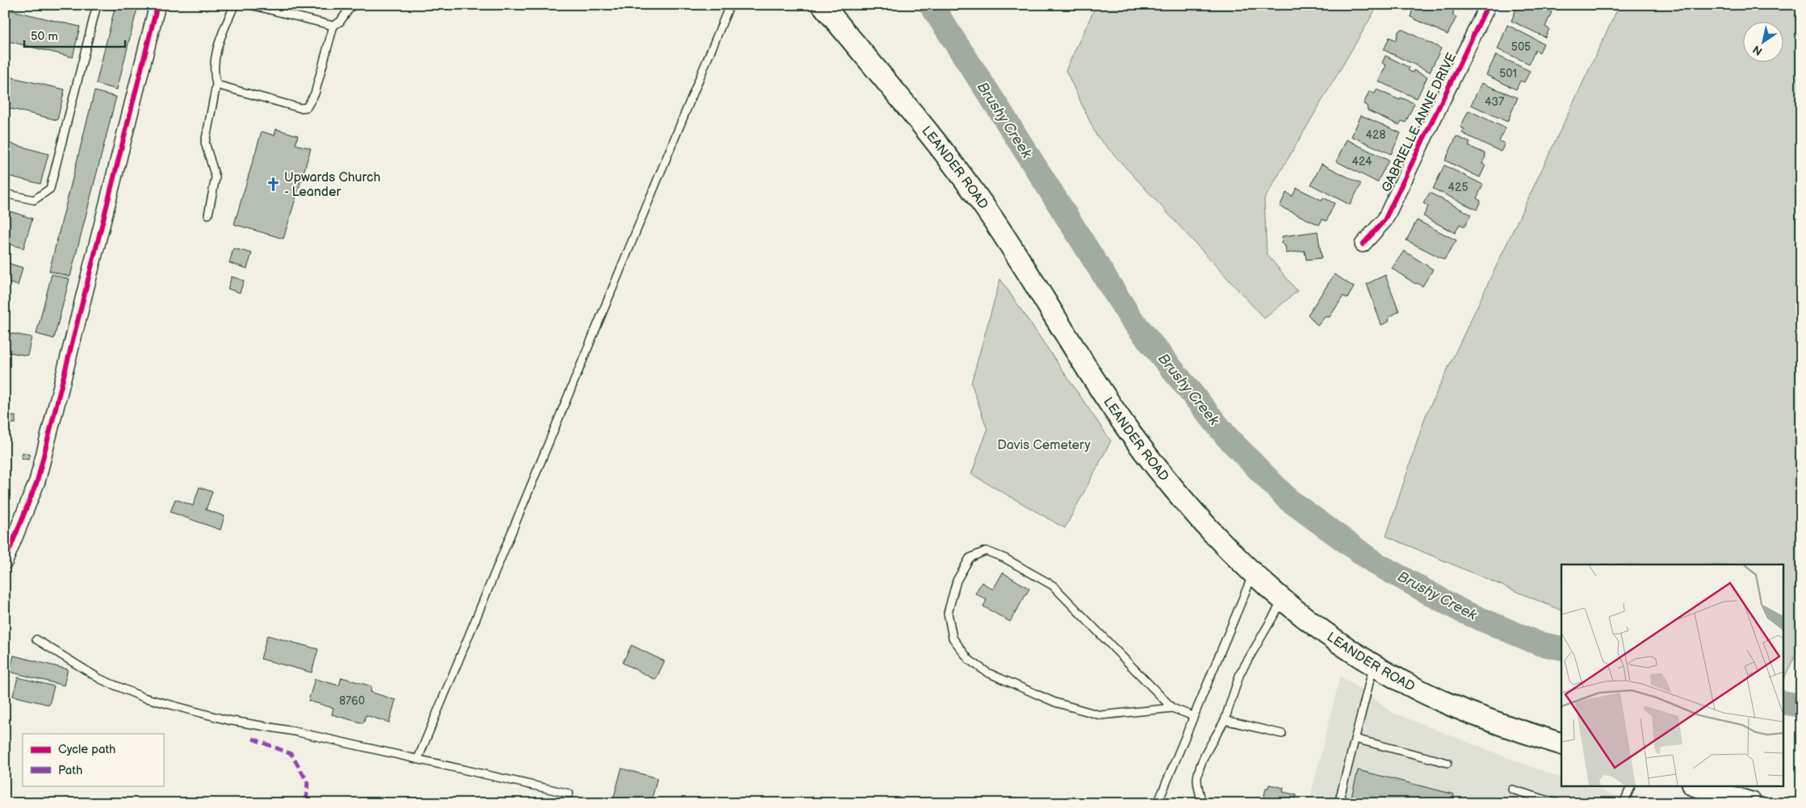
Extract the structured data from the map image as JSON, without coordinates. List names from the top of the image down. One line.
{"streets":{"main road":["LEANDER ROAD"],"street":["GABRIELLE ANNE DRIVE"]},"water":["Brushy Creek"],"parks":["Davis Cemetery"],"places":{"church":["Upwards Church - Leander"]},"house_numbers":["505","501","437","428","424","425","8760"],"legend":["Cycle path","Path"],"scale_bar":"50 m","north":"bottom left"}
